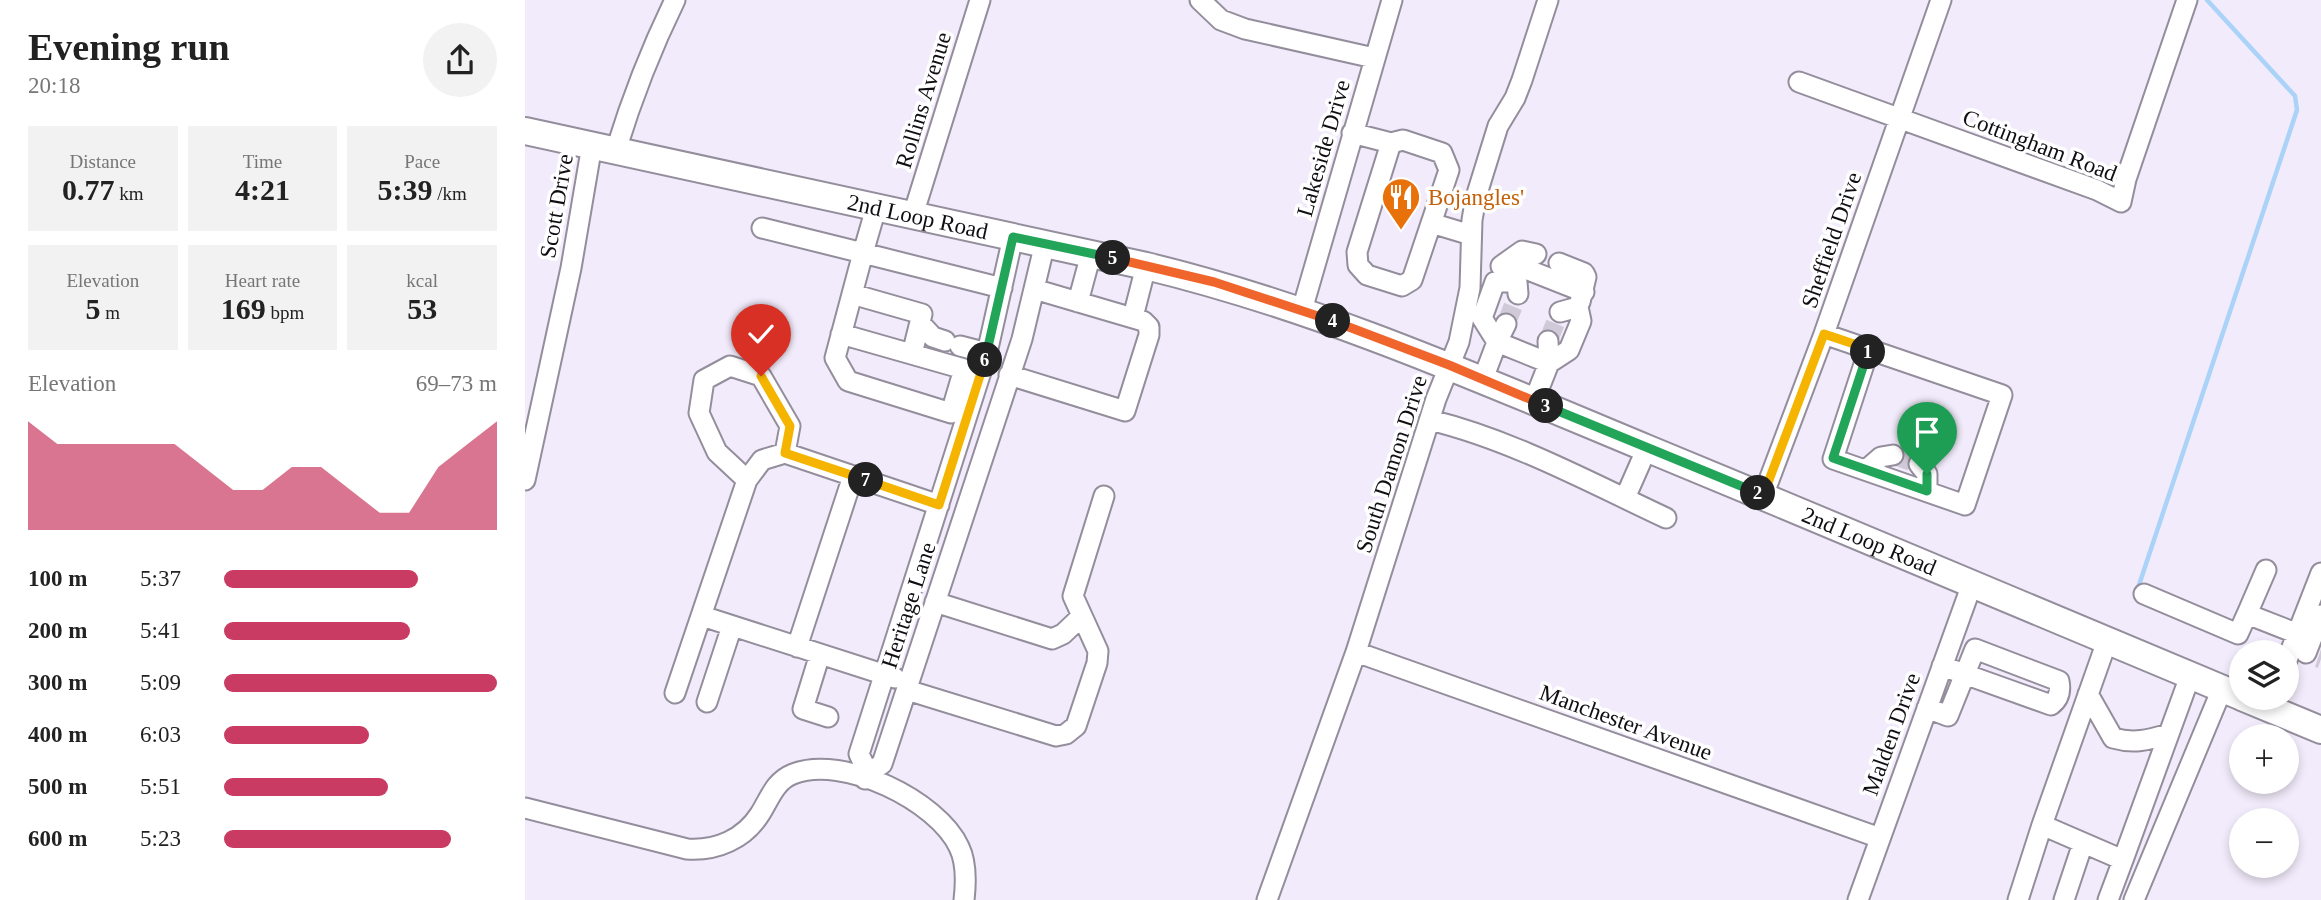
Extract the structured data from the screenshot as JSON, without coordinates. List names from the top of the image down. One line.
{"streets":{"main road":["2nd Loop Road"],"street":["Rollins Avenue","Cottingham Road","Lakeside Drive","Scott Drive","Sheffield Drive","South Damon Drive","Heritage Lane","Manchester Avenue","Malden Drive"]},"crossings":[["Rollins Avenue","2nd Loop Road"],["Cottingham Road","Sheffield Drive"],["Lakeside Drive","2nd Loop Road"],["Scott Drive","2nd Loop Road"],["2nd Loop Road","Sheffield Drive"],["2nd Loop Road","South Damon Drive"],["2nd Loop Road","Heritage Lane"],["2nd Loop Road","Malden Drive"],["South Damon Drive","Manchester Avenue"],["Manchester Avenue","Malden Drive"]],"places":{"restaurant":["Bojangles'"]},"page":{"heading":["Evening run","20:18"],"stats":[["Distance","0.77 km"],["Time","4:21"],["Pace","5:39 /km"],["Elevation","5 m"],["Heart rate","169 bpm"],["kcal","53"]],"pins":["5","4","1","6","3","7","2"],"chart":["Elevation","69–73 m"],"list":[{"name":"100 m","note":"5:37"},{"name":"200 m","note":"5:41"},{"name":"300 m","note":"5:09"},{"name":"400 m","note":"6:03"},{"name":"500 m","note":"5:51"},{"name":"600 m","note":"5:23"}],"map_buttons":["+","−"]}}
